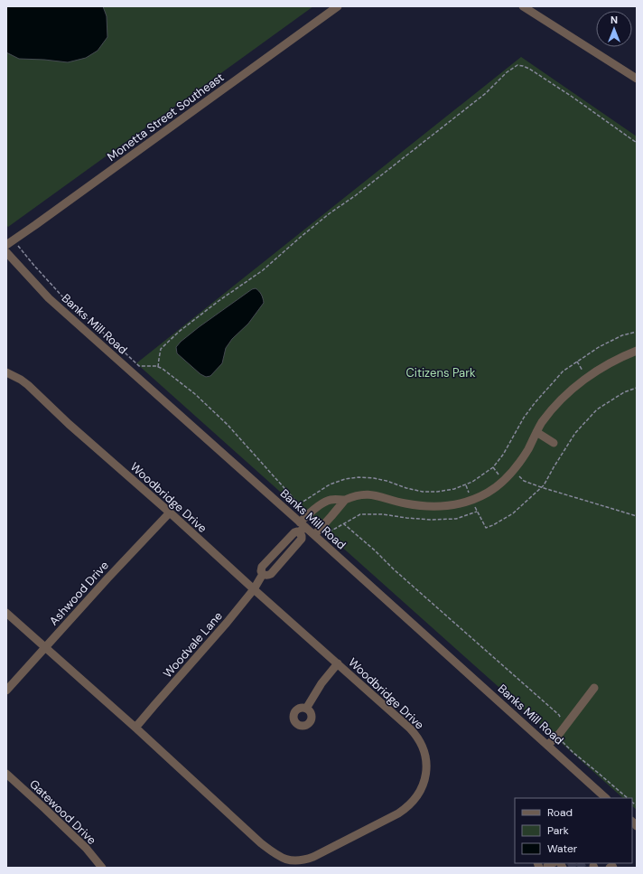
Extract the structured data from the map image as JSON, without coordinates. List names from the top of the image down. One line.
{"streets":{"street":["Monetta Street Southeast","Banks Mill Road","Woodbridge Drive","Ashwood Drive","Woodvale Lane","Gatewood Drive"]},"crossings":[["Banks Mill Road","Woodvale Lane"],["Woodbridge Drive","Ashwood Drive"],["Woodbridge Drive","Woodvale Lane"]],"parks":["Citizens Park"],"legend":["Road","Park","Water"],"north":"top"}
